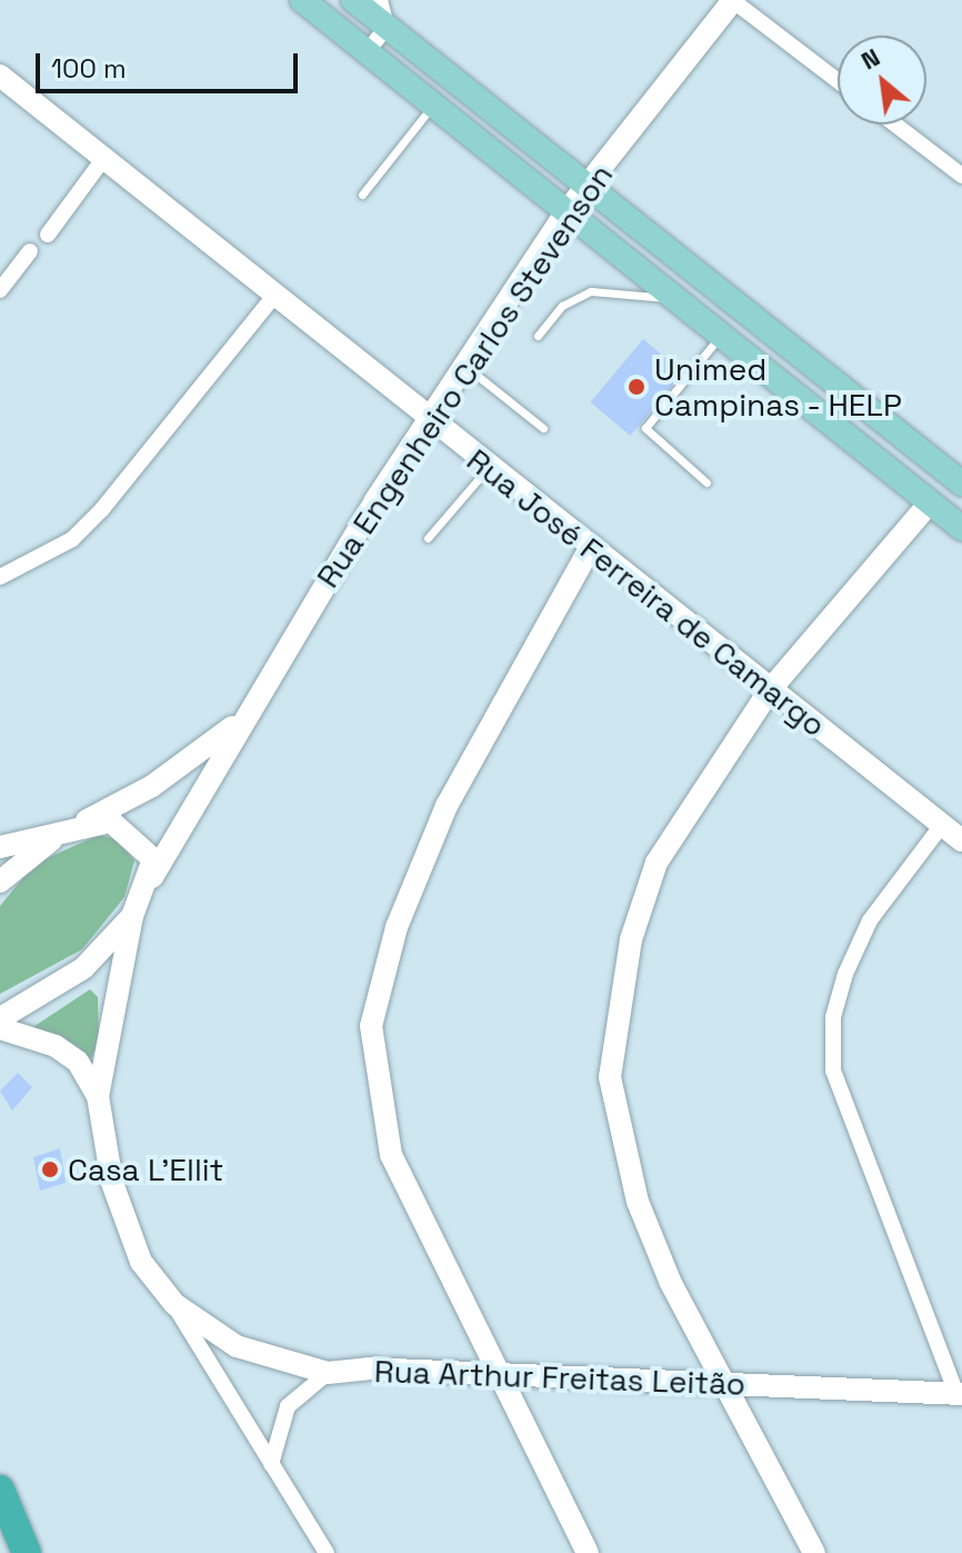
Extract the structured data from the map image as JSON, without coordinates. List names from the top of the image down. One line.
{"streets":{"street":["Rua Engenheiro Carlos Stevenson","Rua José Ferreira de Camargo","Rua Arthur Freitas Leitão"]},"crossings":[["Rua Engenheiro Carlos Stevenson","Rua José Ferreira de Camargo"]],"places":["Unimed Campinas - HELP","Casa L'Ellit"],"scale_bar":"100 m","north":"top left"}
